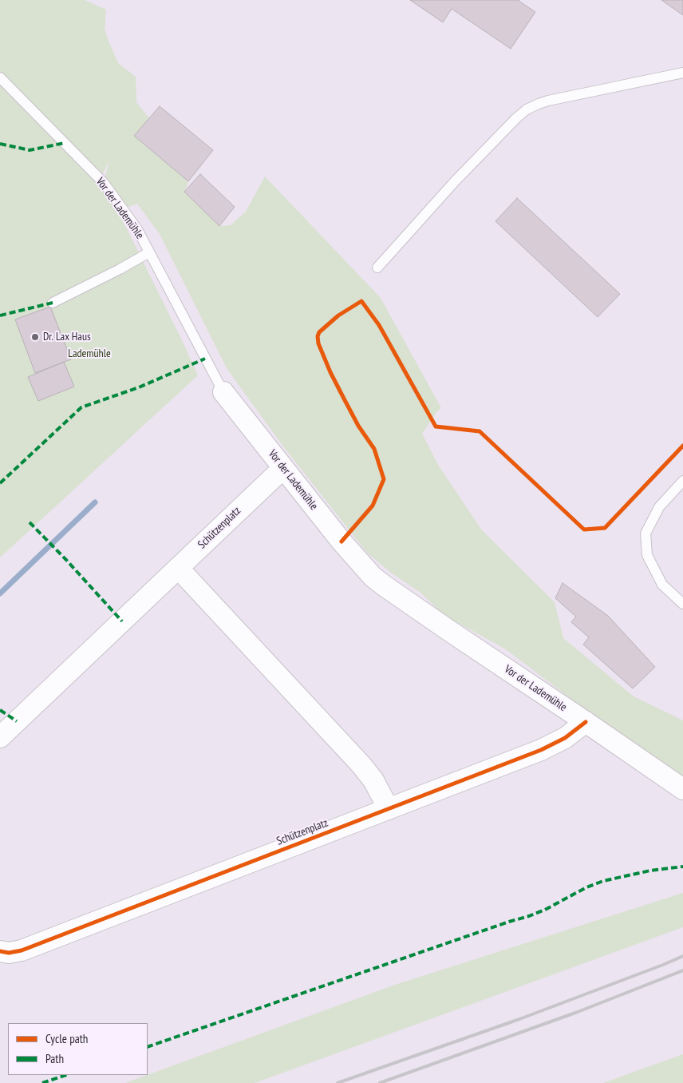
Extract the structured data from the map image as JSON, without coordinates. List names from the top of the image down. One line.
{"streets":{"street":["Vor der Lademühle","Schützenplatz"]},"crossings":[["Vor der Lademühle","Schützenplatz"]],"parks":["Lademühle"],"places":["Dr. Lax Haus"],"legend":["Cycle path","Path"]}
